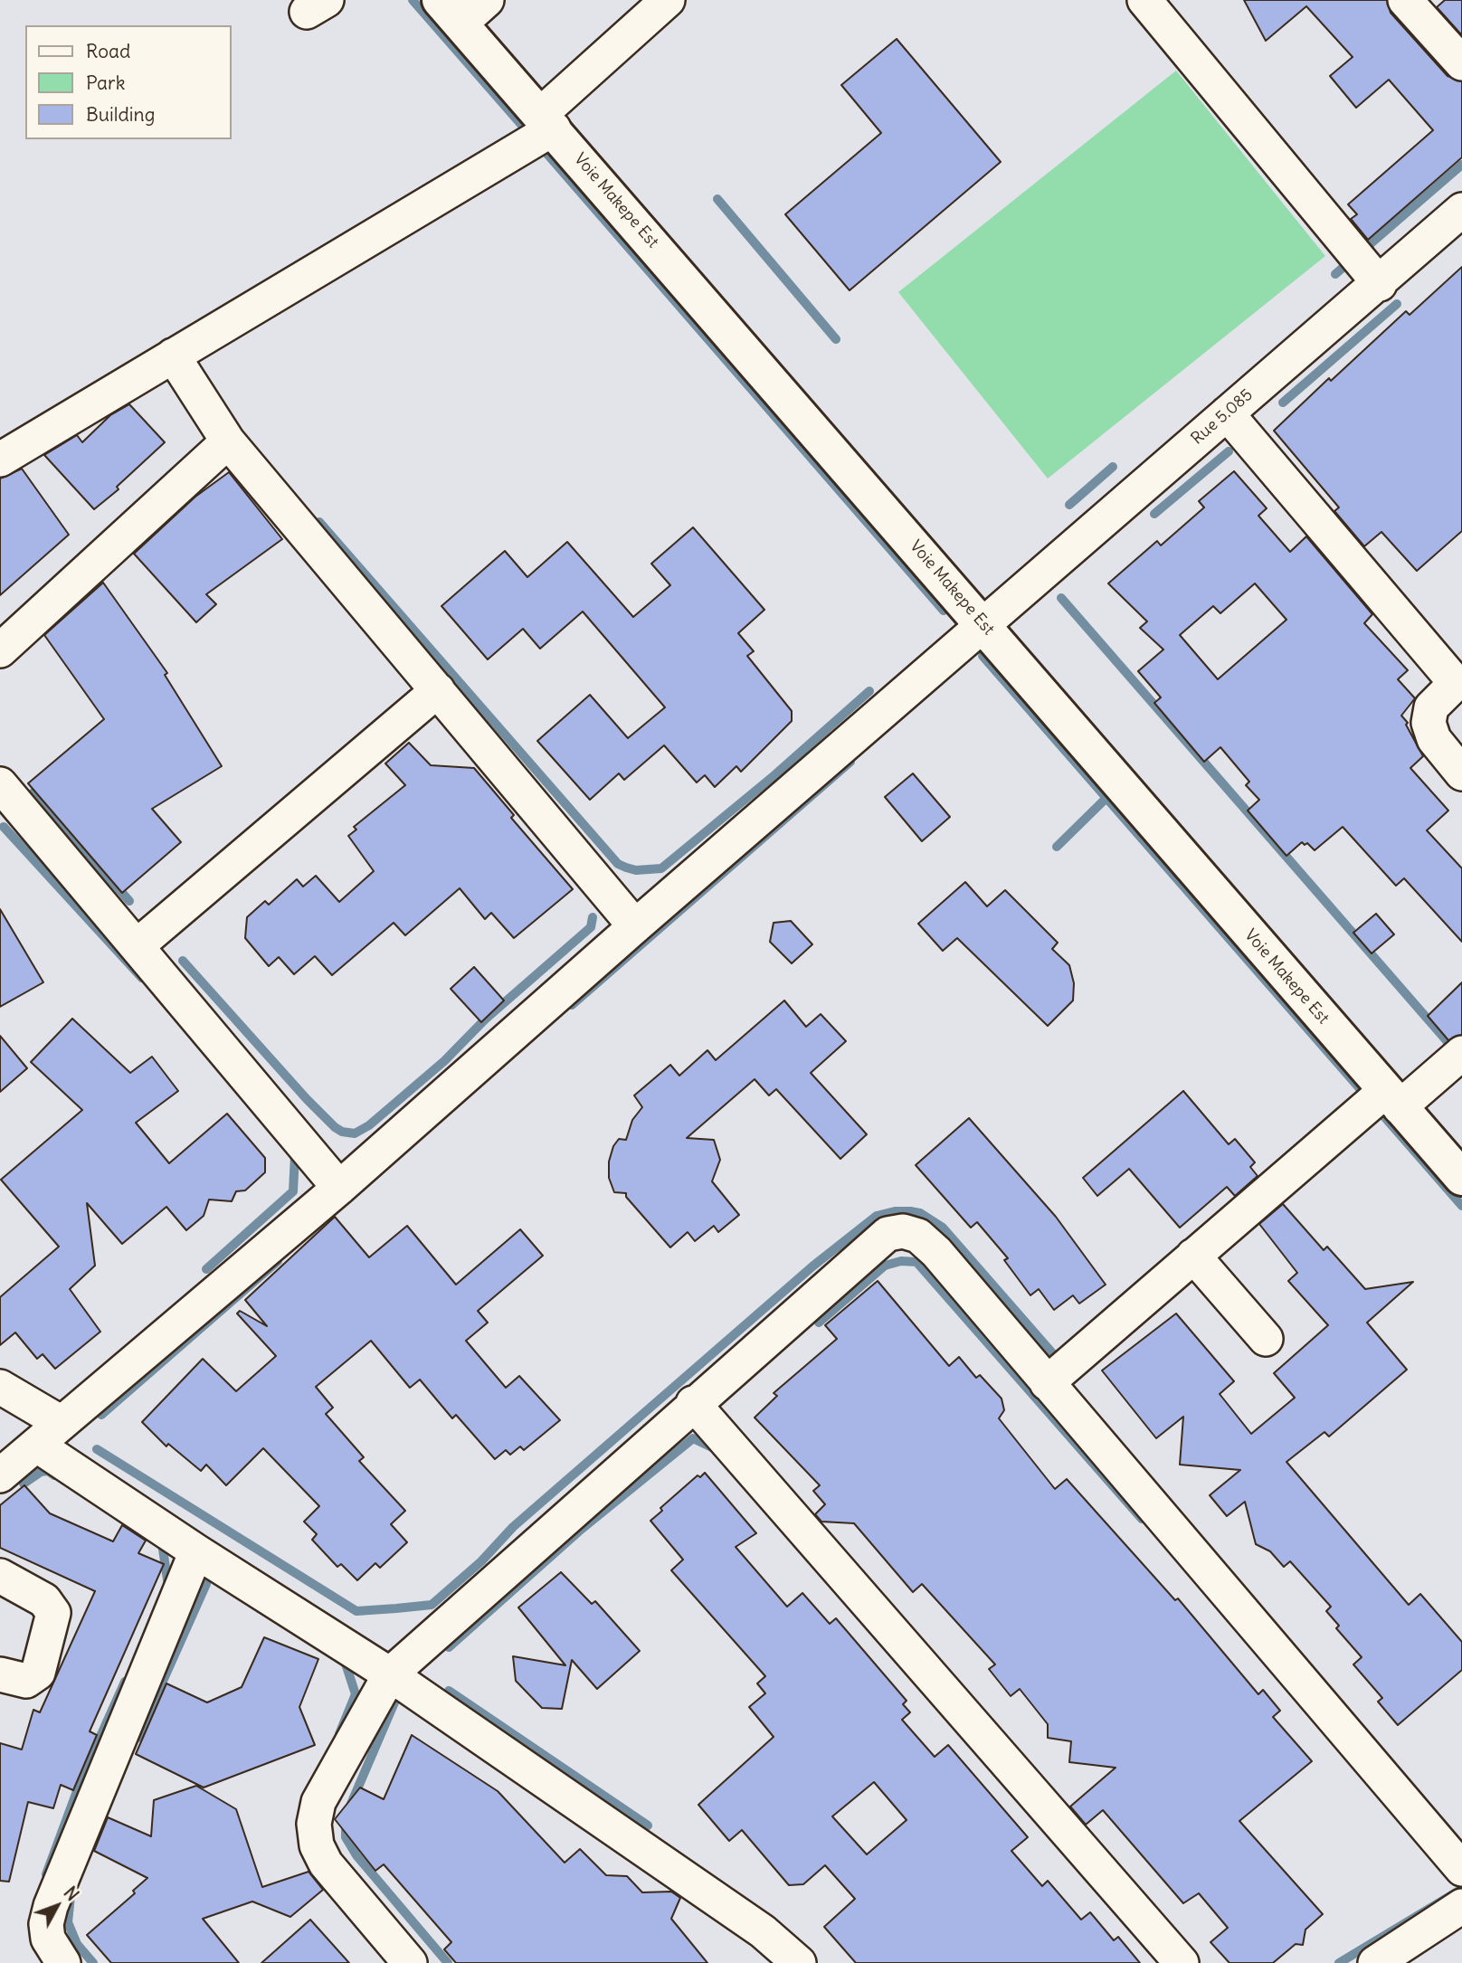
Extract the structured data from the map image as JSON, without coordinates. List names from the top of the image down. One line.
{"streets":{"main road":["Voie Makepe Est"],"street":["Rue 5.085"]},"crossings":[["Voie Makepe Est","Rue 5.085"]],"legend":["Road","Park","Building"],"north":"top right"}
